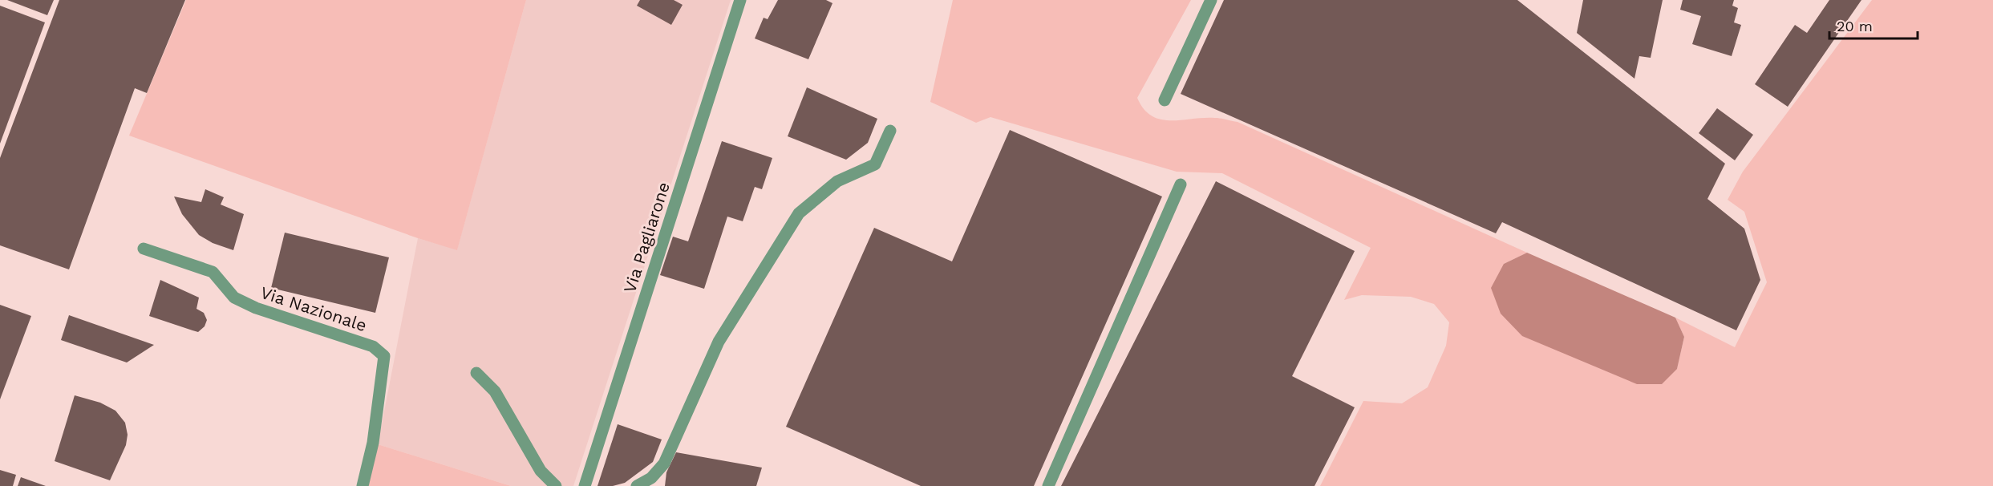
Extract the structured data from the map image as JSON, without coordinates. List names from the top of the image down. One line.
{"streets":{"street":["Via Pagliarone","Via Nazionale"]},"scale_bar":"20 m"}
